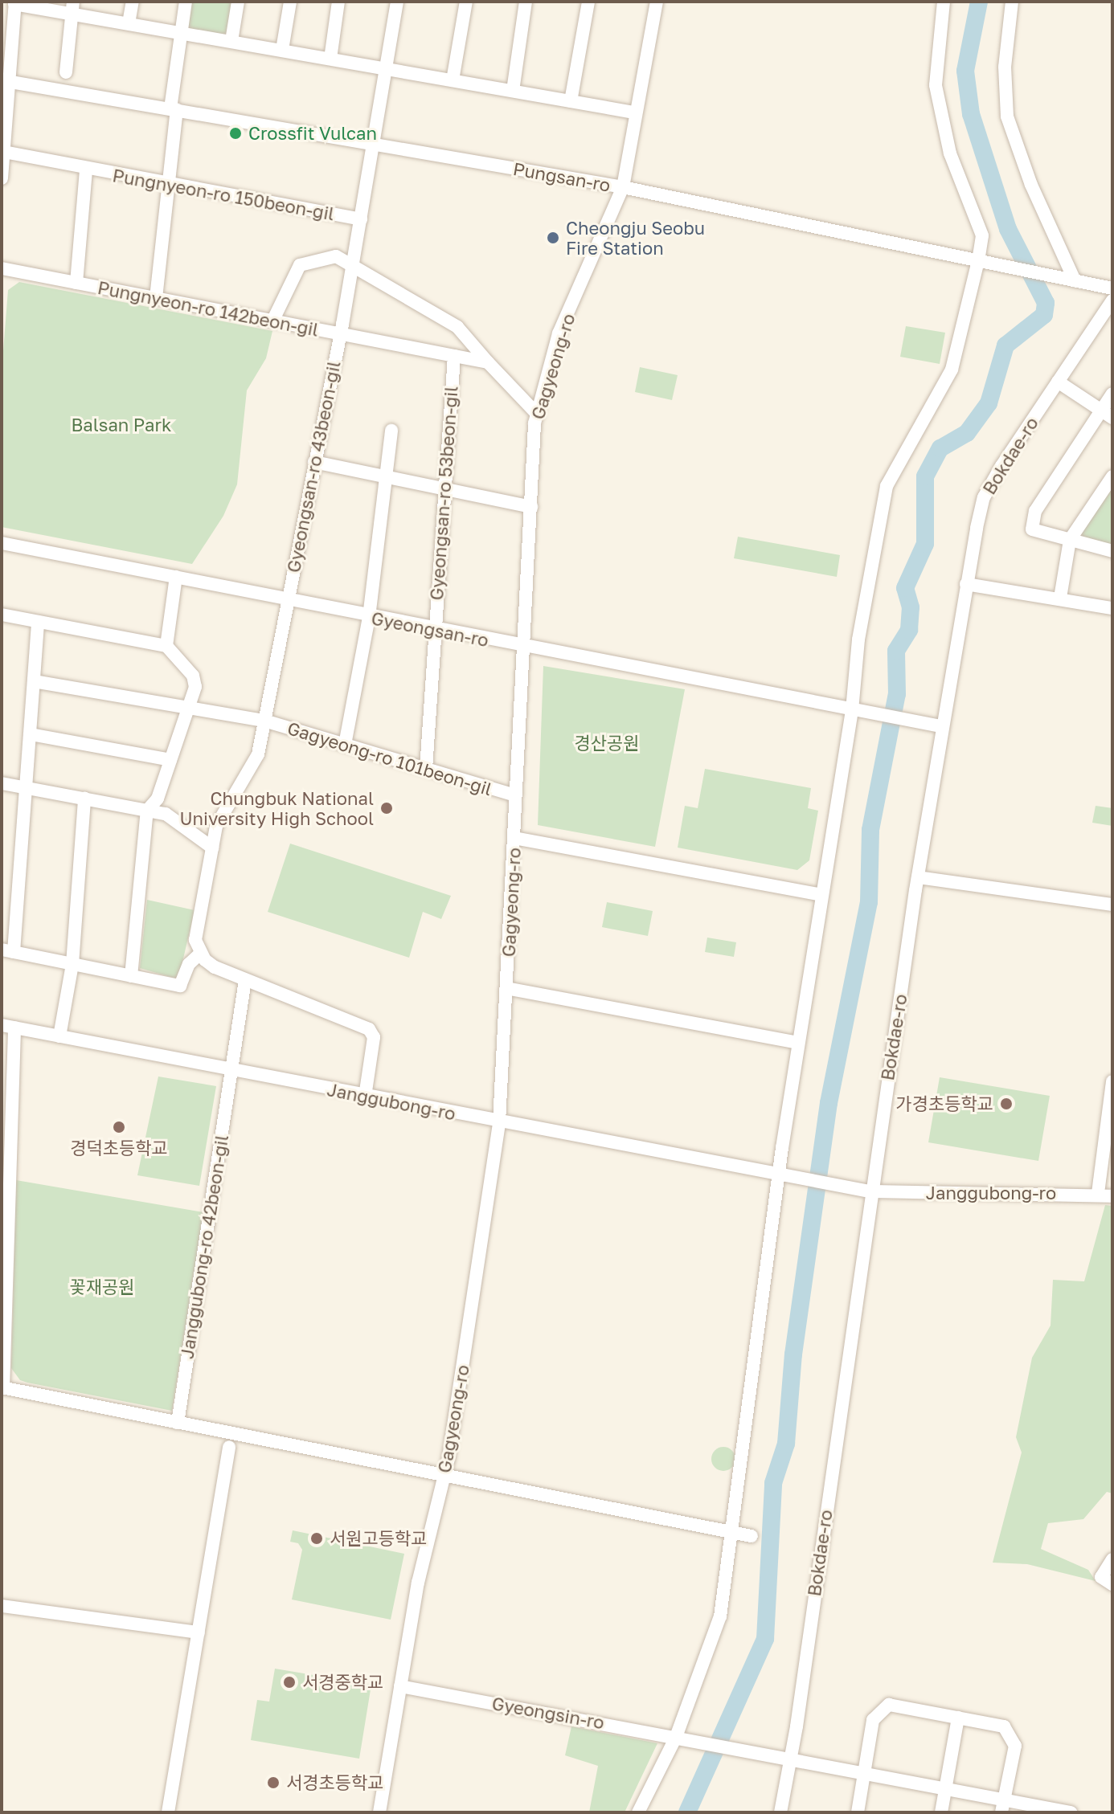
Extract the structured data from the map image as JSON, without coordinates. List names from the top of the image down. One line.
{"streets":{"street":["Pungsan-ro","Pungnyeon-ro 150beon-gil","Pungnyeon-ro 142beon-gil","Gagyeong-ro","Bokdae-ro","Gyeongsan-ro 43beon-gil","Gyeongsan-ro 53beon-gil","Gyeongsan-ro","Gagyeong-ro 101beon-gil","Janggubong-ro","Janggubong-ro 42beon-gil","Gyeongsin-ro"]},"crossings":[["Pungsan-ro","Gagyeong-ro"],["Pungsan-ro","Gyeongsan-ro 43beon-gil"],["Pungnyeon-ro 150beon-gil","Pungnyeon-ro 142beon-gil"],["Pungnyeon-ro 150beon-gil","Gyeongsan-ro 43beon-gil"],["Pungnyeon-ro 142beon-gil","Gyeongsan-ro 43beon-gil"],["Pungnyeon-ro 142beon-gil","Gyeongsan-ro 53beon-gil"],["Gagyeong-ro","Gyeongsan-ro"],["Gagyeong-ro","Gagyeong-ro 101beon-gil"],["Gagyeong-ro","Janggubong-ro"],["Gagyeong-ro","Gyeongsin-ro"],["Bokdae-ro","Gyeongsan-ro"],["Bokdae-ro","Janggubong-ro"],["Bokdae-ro","Gyeongsin-ro"],["Gyeongsan-ro 43beon-gil","Gyeongsan-ro"],["Gyeongsan-ro 43beon-gil","Gagyeong-ro 101beon-gil"],["Gyeongsan-ro 53beon-gil","Gyeongsan-ro"],["Gyeongsan-ro 53beon-gil","Gagyeong-ro 101beon-gil"],["Janggubong-ro","Janggubong-ro 42beon-gil"]],"parks":["Balsan Park","경산공원","꽃재공원"],"places":["Crossfit Vulcan","Cheongju Seobu Fire Station","Chungbuk National University High School","가경초등학교","경덕초등학교","서원고등학교","서경중학교","서경초등학교"]}
